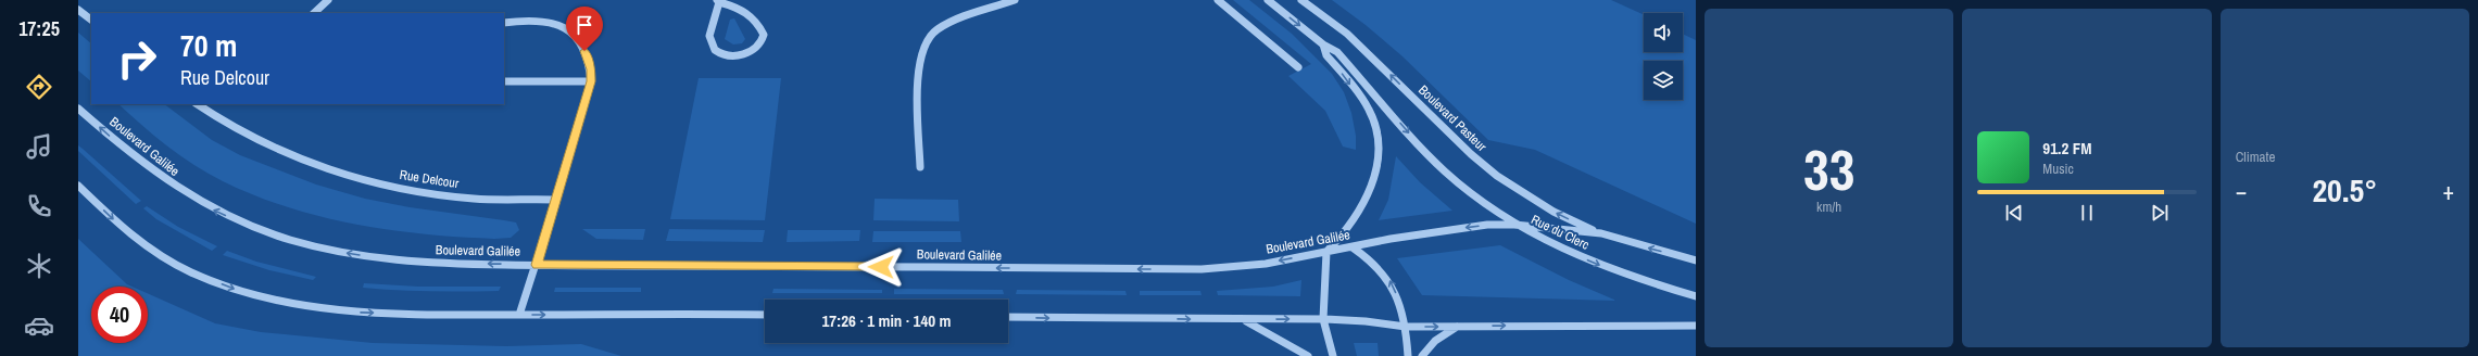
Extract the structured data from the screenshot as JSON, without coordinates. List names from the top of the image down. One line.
{"streets":{"street":["Boulevard Pasteur","Boulevard Galilée","Rue Delcour","Rue du Clerc"]},"crossings":[["Boulevard Pasteur","Rue du Clerc"],["Boulevard Galilée","Rue du Clerc"]],"page":{"tabs":"17:25","tile":[["33","km/h"],"Climate"],"turn":["70 m","Rue Delcour"],"song":["91.2 FM","Music"],"heat":["−","20.5°","+"],"limit":"40","trip":"17:26 · 1 min · 140 m"}}
